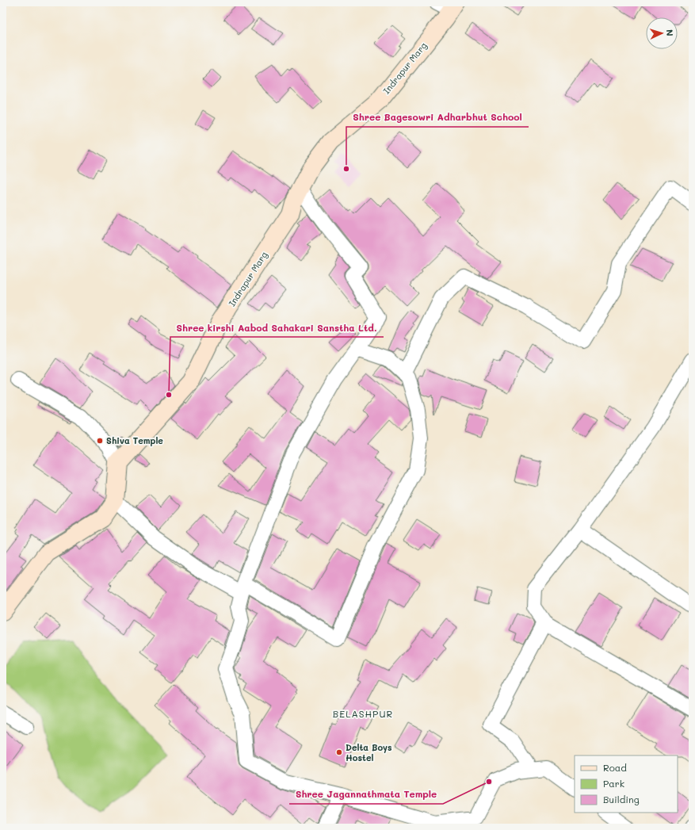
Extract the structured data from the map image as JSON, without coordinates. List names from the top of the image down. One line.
{"streets":{"street":["Indrapur Marg"]},"districts":["BELASHPUR"],"places":["Shree Bagesowri Adharbhut School","Shree kirshi Aabod Sahakari Sanstha Ltd.","Shiva Temple","Delta Boys Hostel","Shree Jagannathmata Temple"],"legend":["Road","Park","Building"],"north":"right"}
